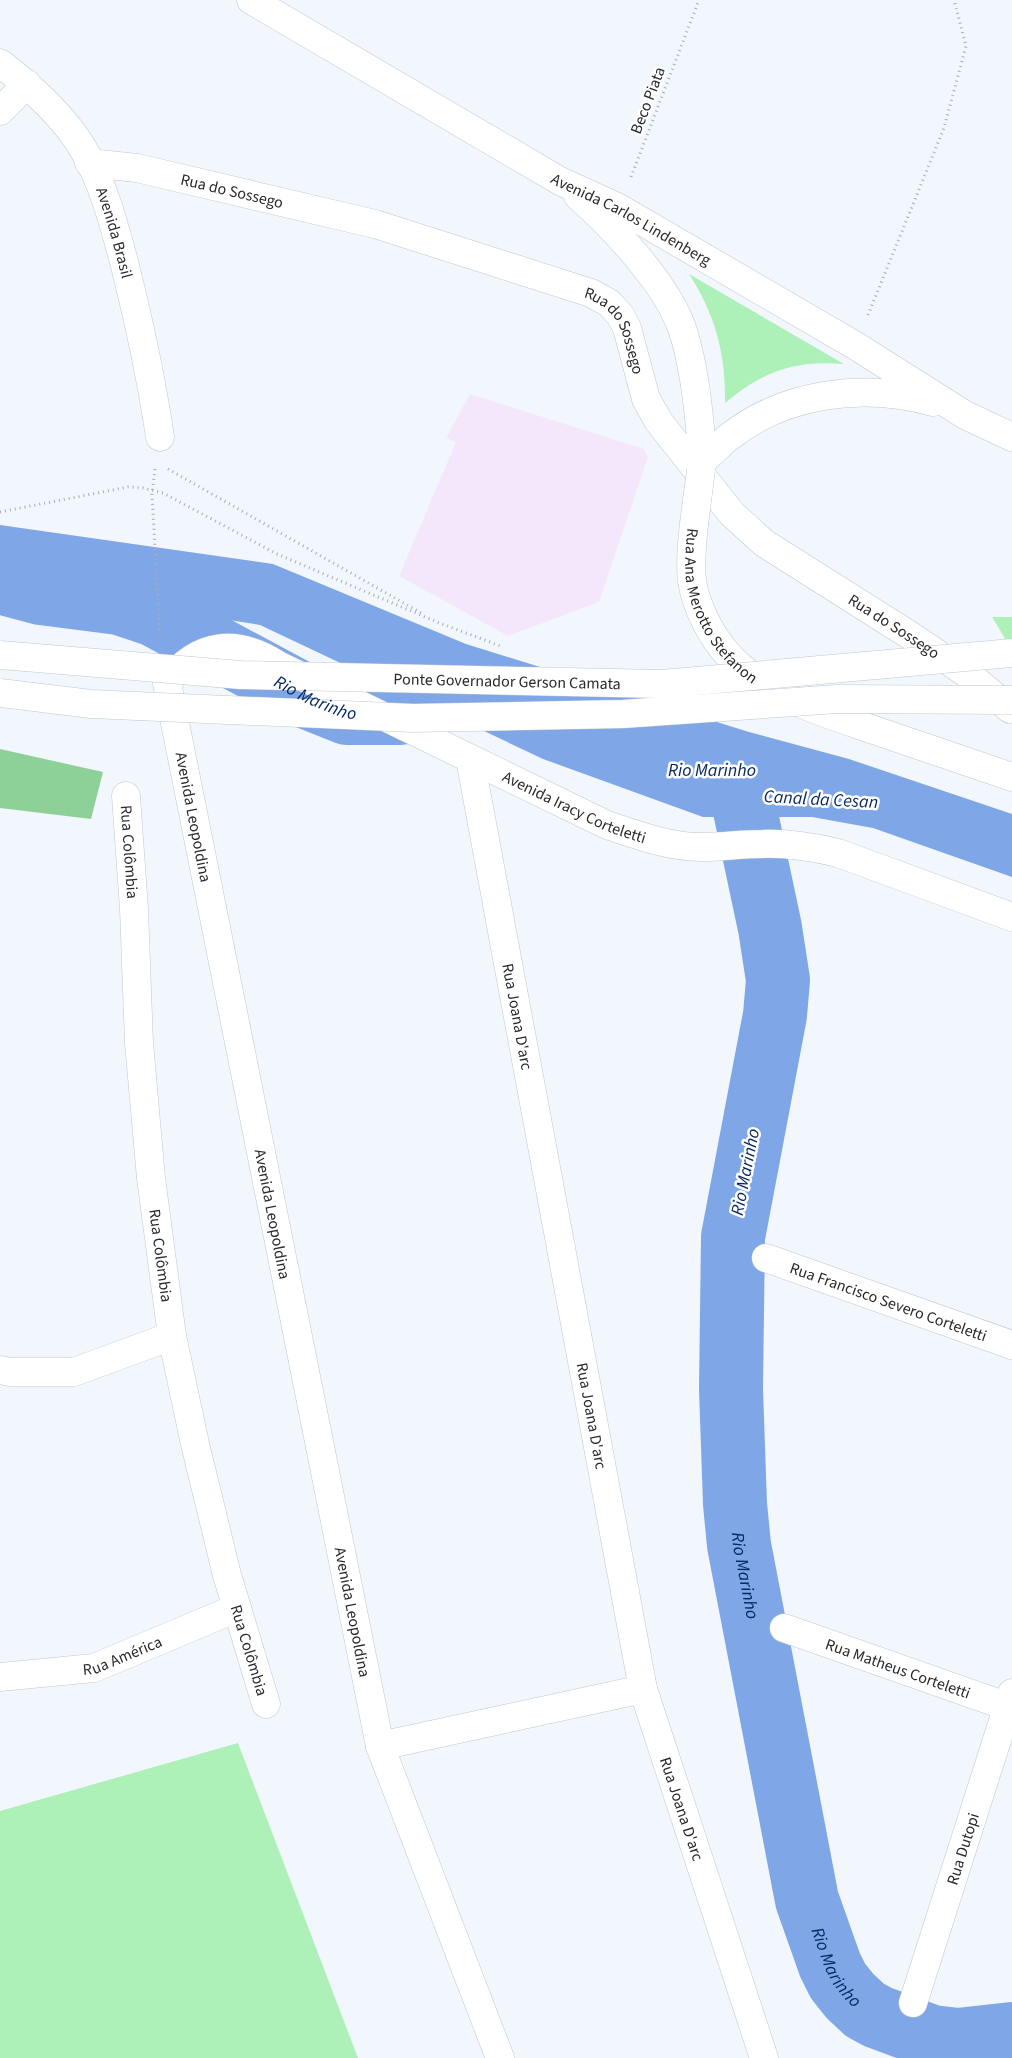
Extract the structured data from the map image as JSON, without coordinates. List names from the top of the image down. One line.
{"streets":{"street":["Rua do Sossego","Avenida Carlos Lindenberg","Avenida Brasil","Rua Ana Merotto Stefanon","Ponte Governador Gerson Camata","Avenida Iracy Corteletti","Avenida Leopoldina","Rua Colômbia","Rua Joana D'arc","Rua Francisco Severo Corteletti","Rua América","Rua Matheus Corteletti","Rua Dutopi"],"path":["Beco Piata"]},"crossings":[["Beco Piata","Avenida Carlos Lindenberg"],["Rua do Sossego","Avenida Brasil"],["Avenida Carlos Lindenberg","Rua Ana Merotto Stefanon"],["Avenida Iracy Corteletti","Avenida Leopoldina"],["Avenida Iracy Corteletti","Rua Joana D'arc"],["Rua Colômbia","Rua América"],["Rua Matheus Corteletti","Rua Dutopi"]],"water":["Rio Marinho","Canal da Cesan"]}
